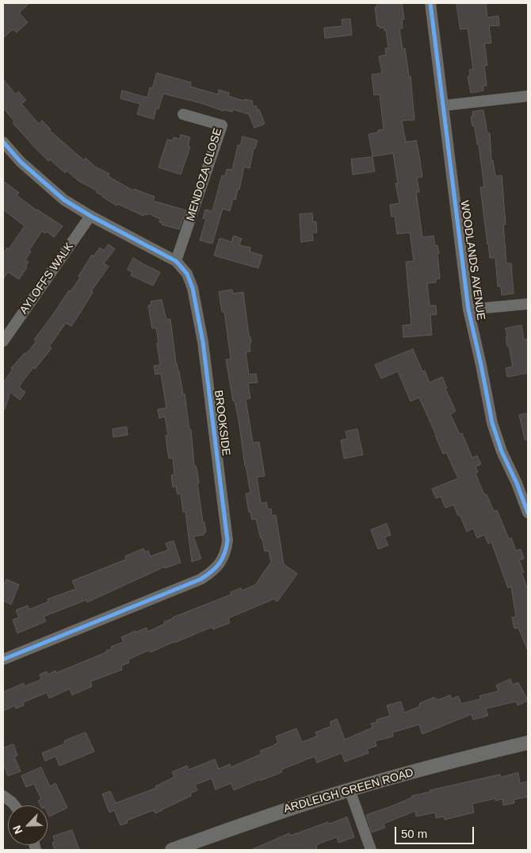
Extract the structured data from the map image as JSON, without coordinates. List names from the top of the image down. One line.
{"streets":{"street":["MENDOZA CLOSE","WOODLANDS AVENUE","AYLOFFS WALK","BROOKSIDE","ARDLEIGH GREEN ROAD"]},"crossings":[["MENDOZA CLOSE","BROOKSIDE"],["AYLOFFS WALK","BROOKSIDE"]],"scale_bar":"50 m","north":"bottom left"}
